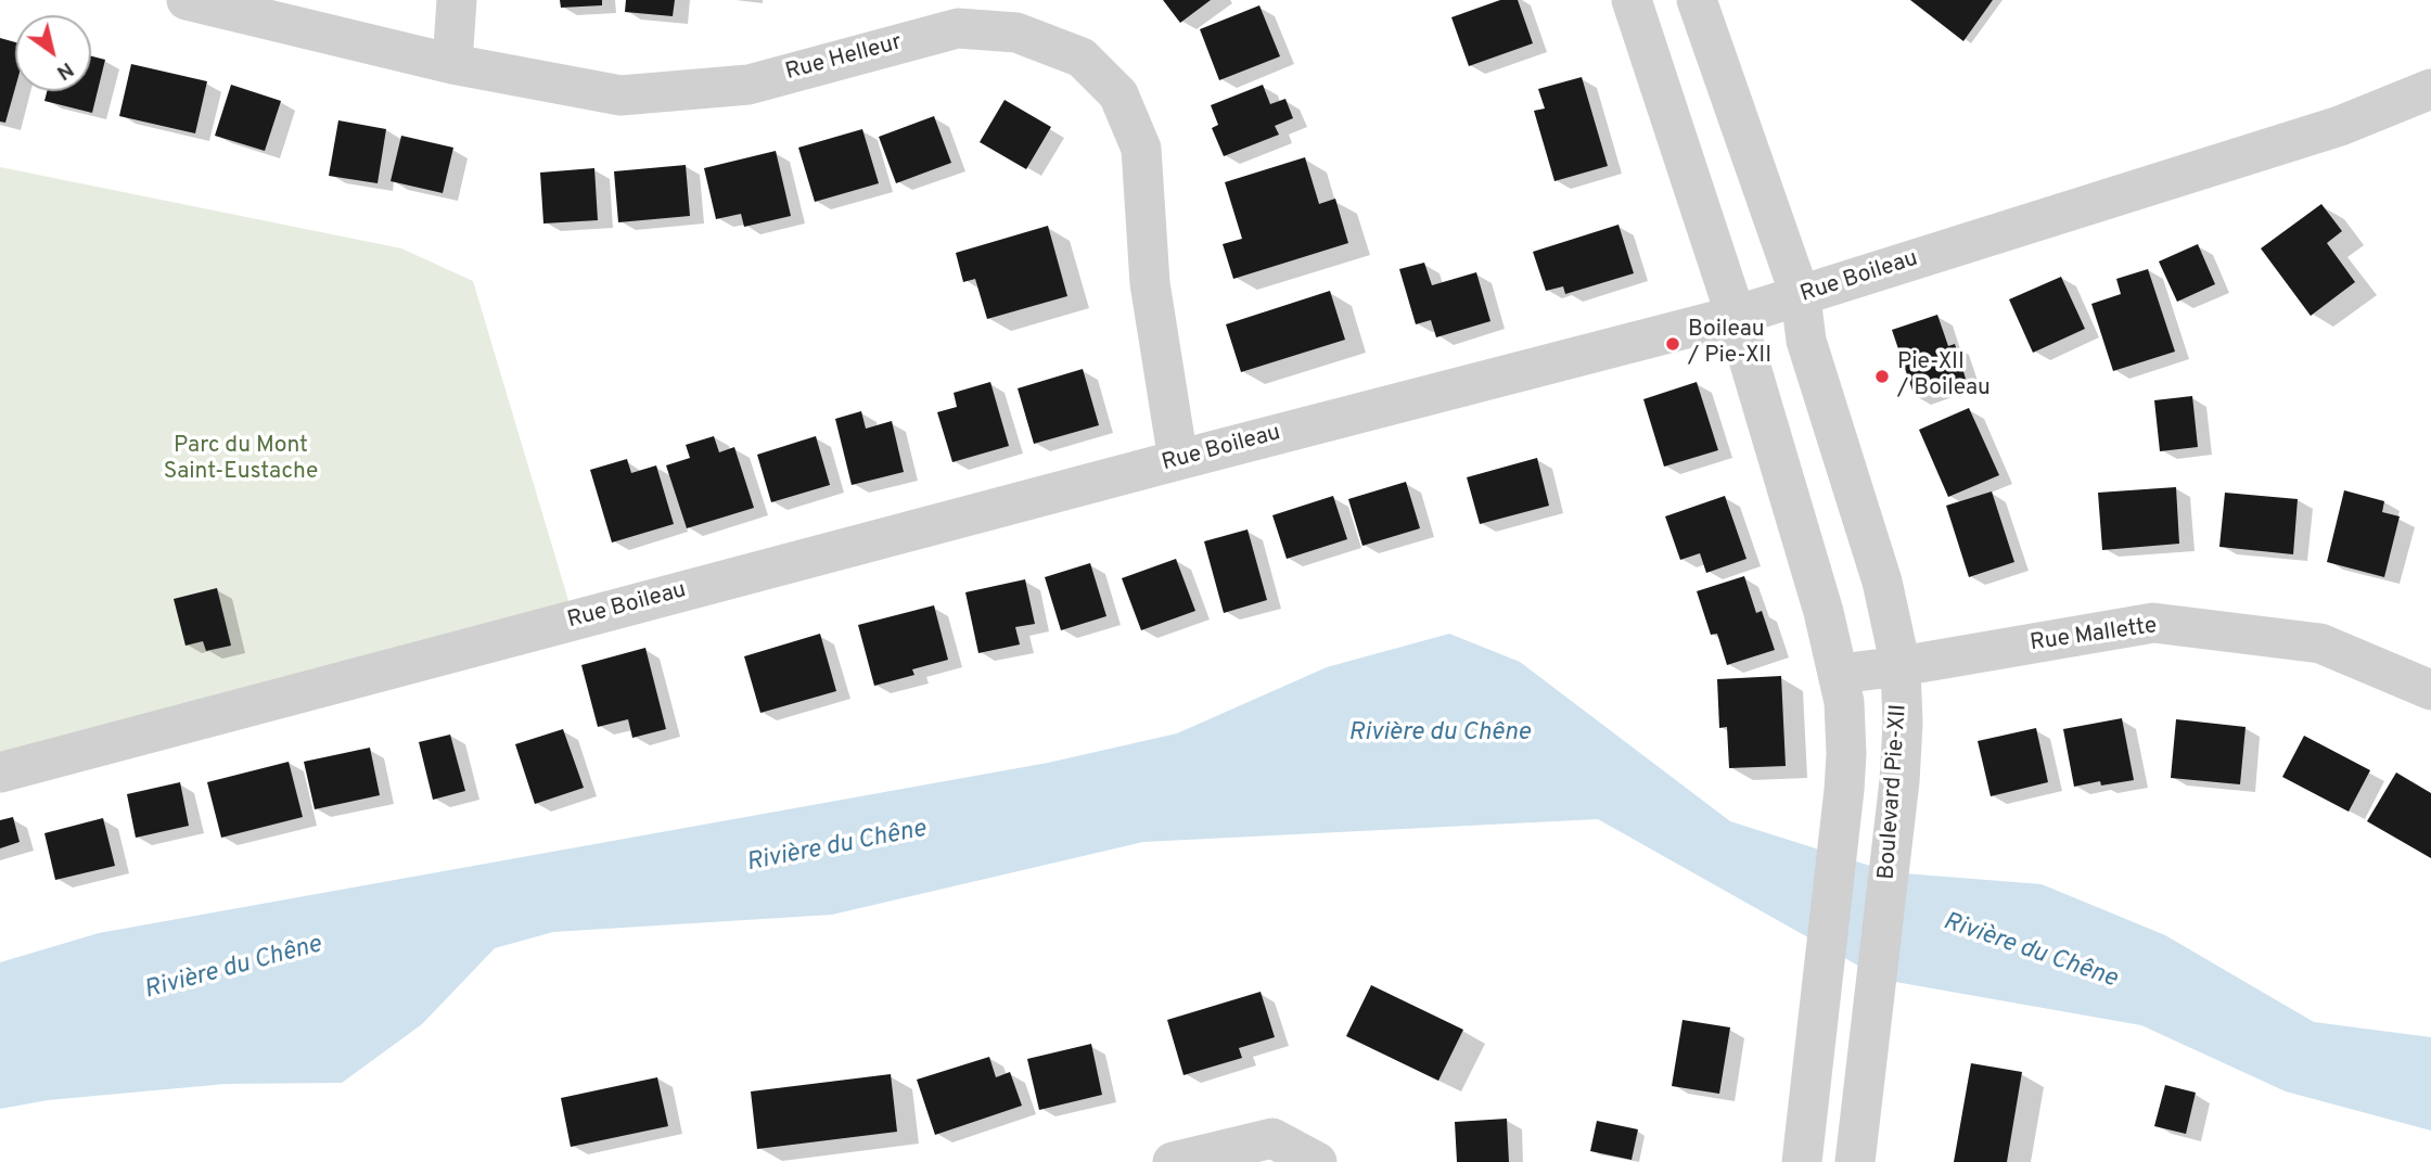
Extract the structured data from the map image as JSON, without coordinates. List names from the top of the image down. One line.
{"streets":{"street":["Rue Helleur","Rue Boileau","Rue Mallette","Boulevard Pie-XII"]},"crossings":[["Rue Helleur","Rue Boileau"],["Rue Boileau","Boulevard Pie-XII"],["Rue Mallette","Boulevard Pie-XII"]],"water":["Rivière du Chêne"],"parks":["Parc du Mont Saint-Eustache"],"places":["Boileau / Pie-XII","Pie-XII / Boileau"],"north":"bottom right"}
